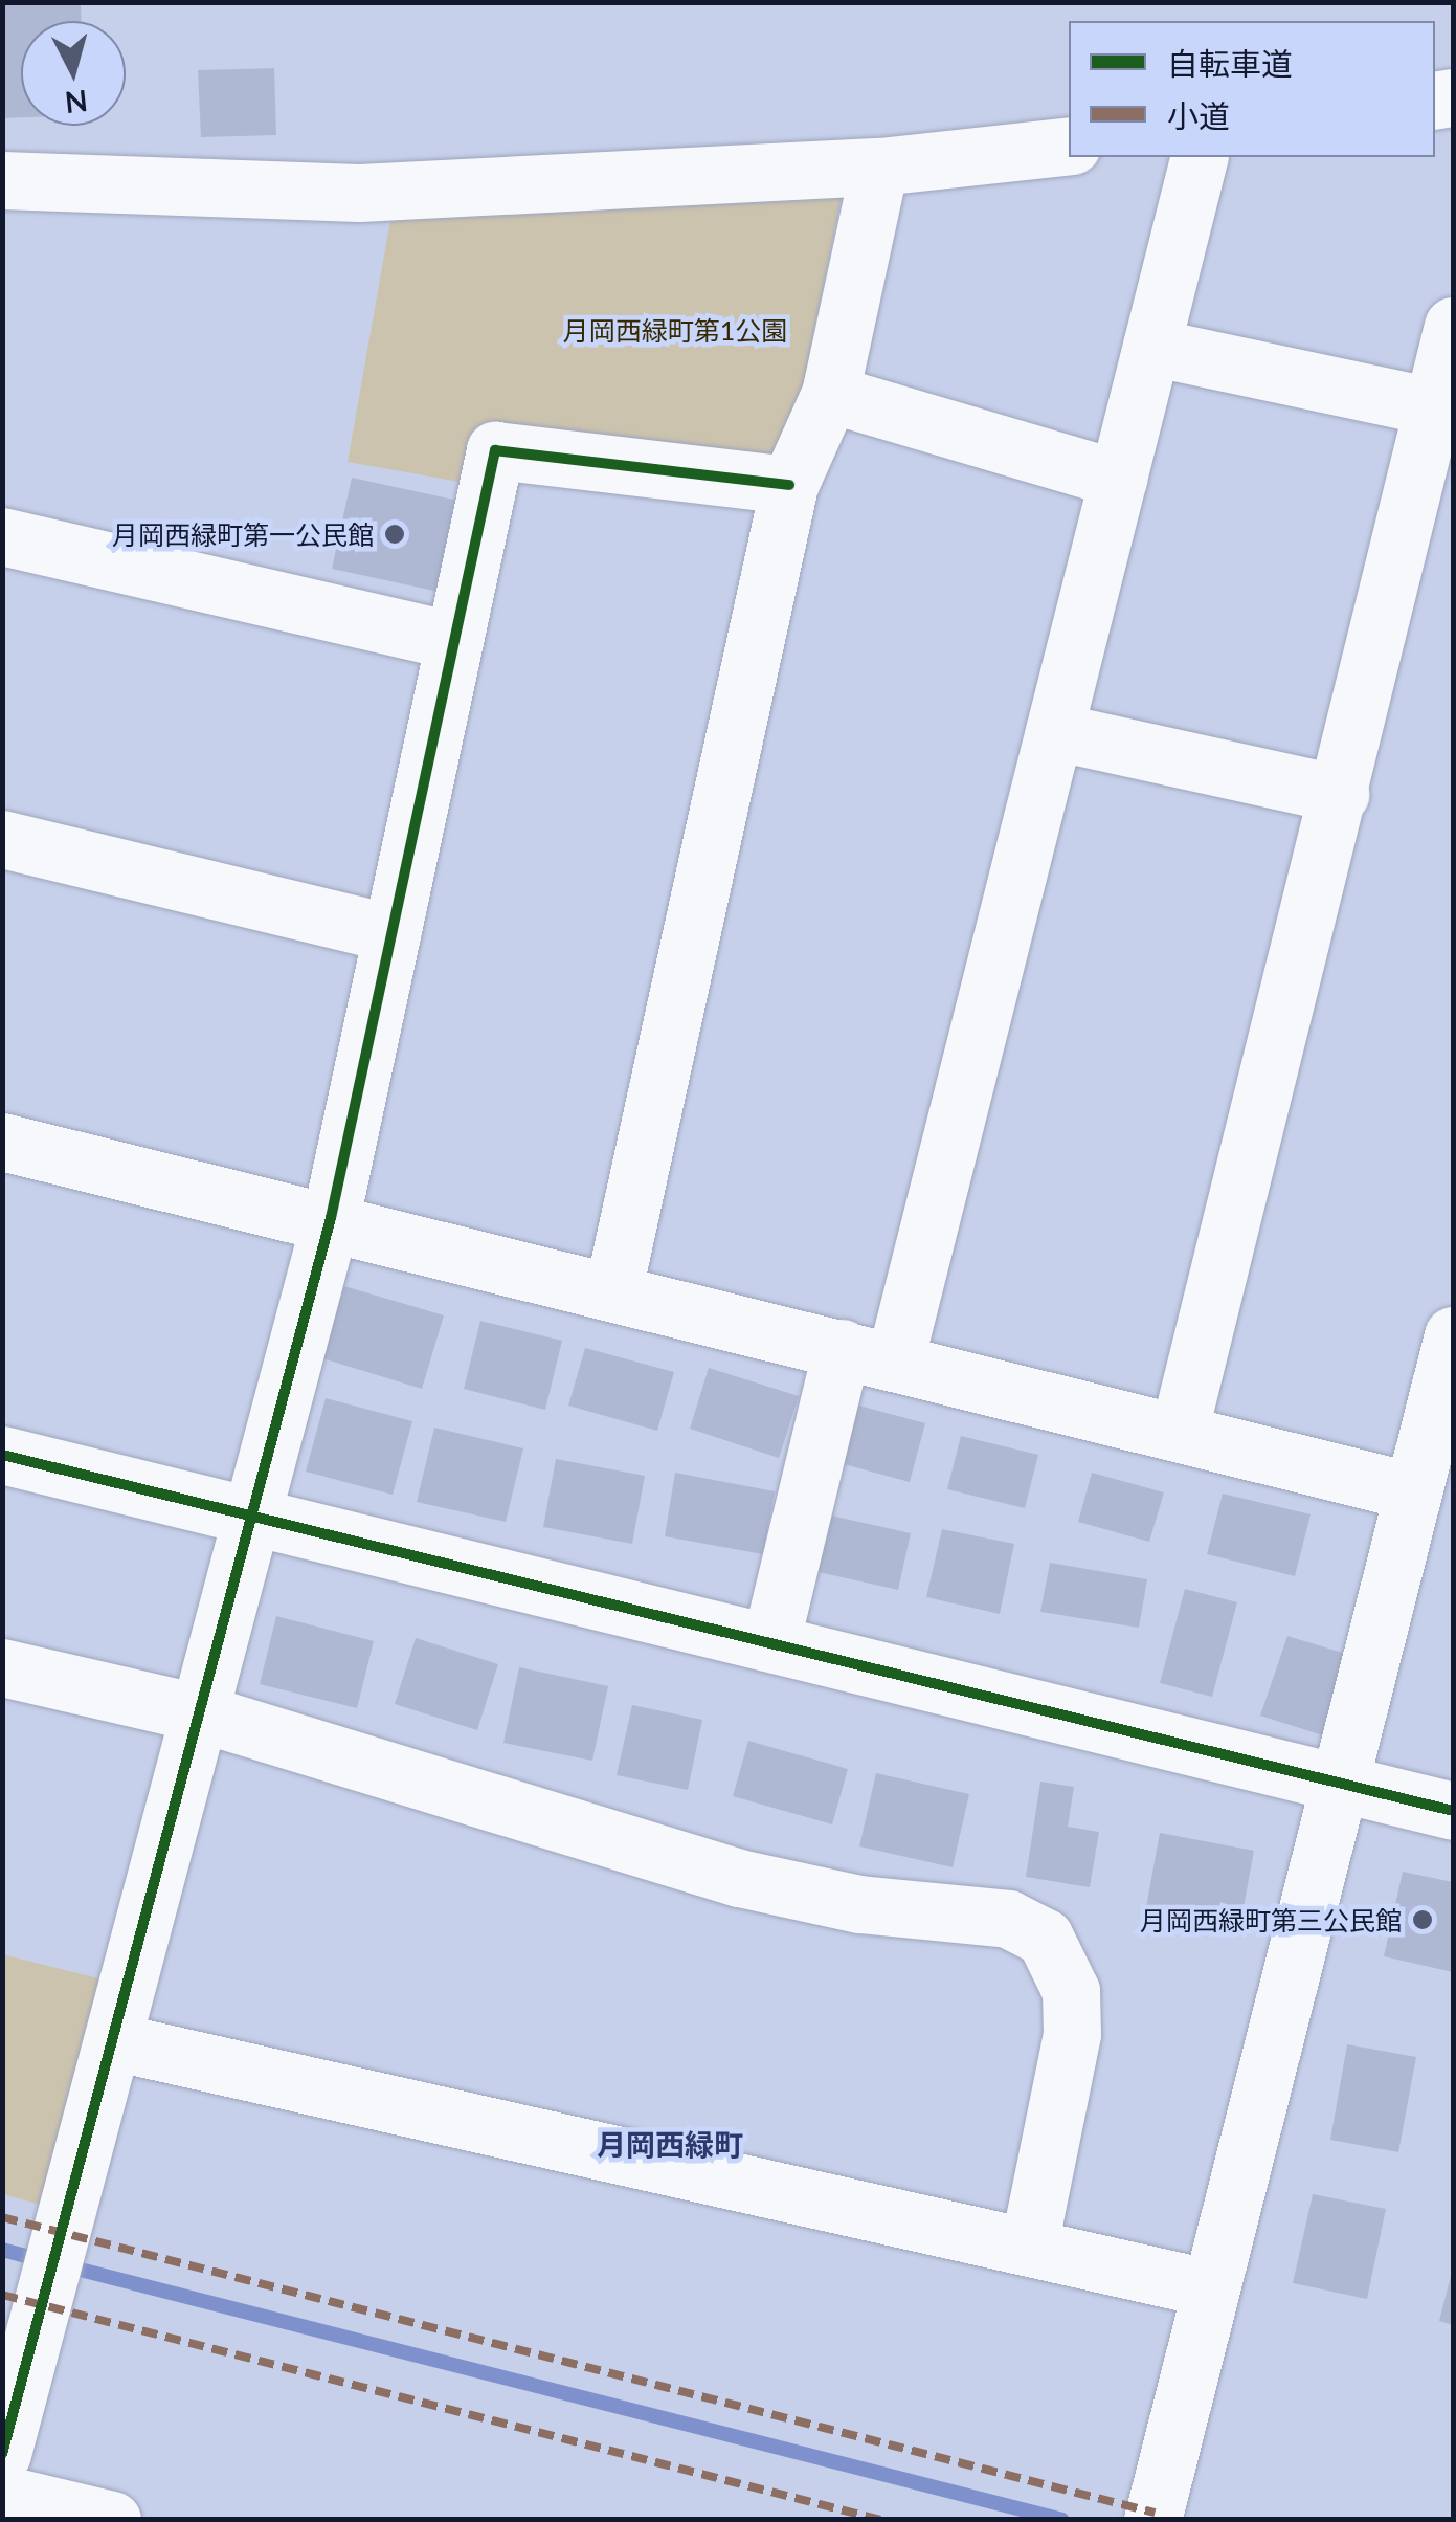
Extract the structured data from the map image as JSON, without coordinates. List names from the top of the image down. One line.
{"districts":["月岡西緑町"],"parks":["月岡西緑町第1公園"],"places":["月岡西緑町第一公民館","月岡西緑町第三公民館"],"legend":["自転車道","小道"],"north":"bottom"}
